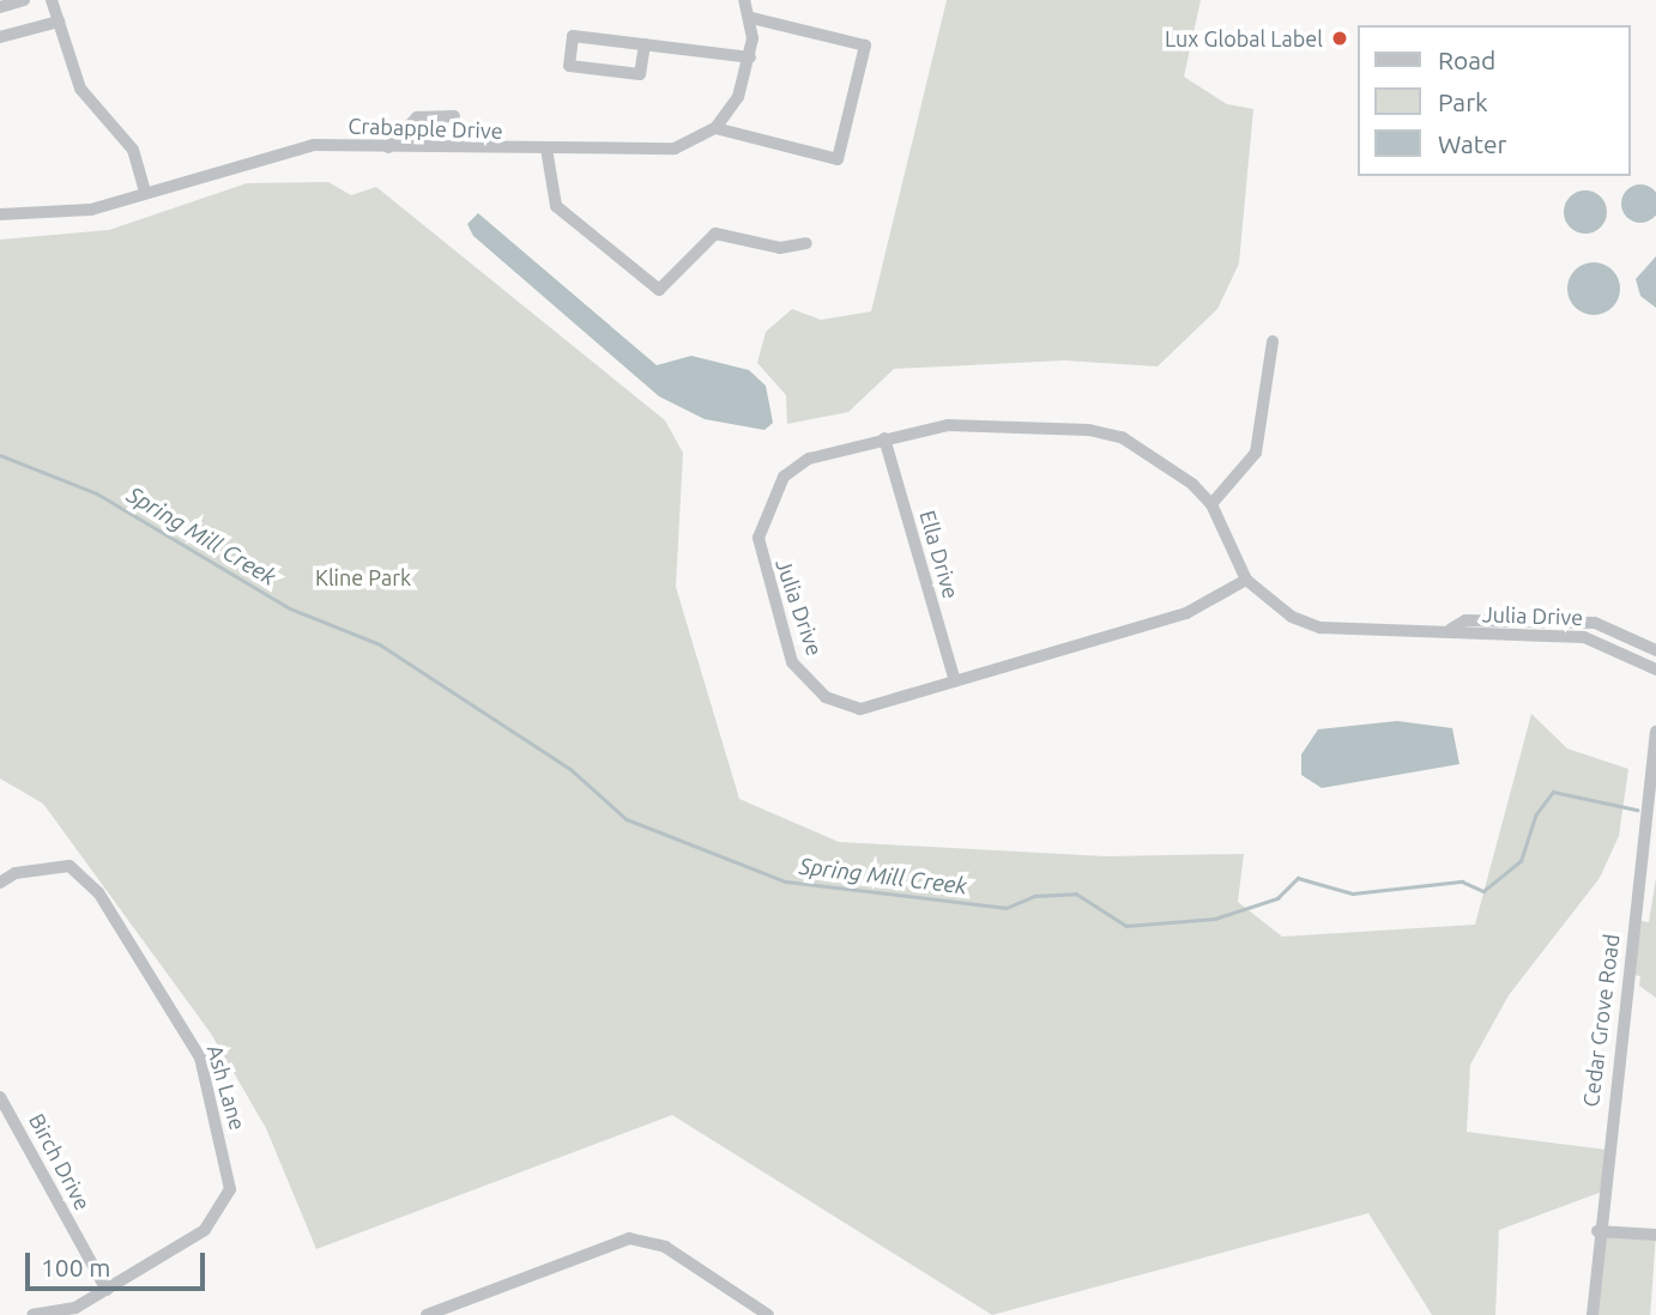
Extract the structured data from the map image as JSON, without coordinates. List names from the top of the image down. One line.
{"streets":{"street":["Crabapple Drive","Ella Drive","Julia Drive","Cedar Grove Road","Ash Lane","Birch Drive"]},"crossings":[["Ella Drive","Julia Drive"],["Ash Lane","Birch Drive"]],"water":["Spring Mill Creek"],"parks":["Kline Park"],"places":["Lux Global Label"],"legend":["Road","Park","Water"],"scale_bar":"100 m"}
